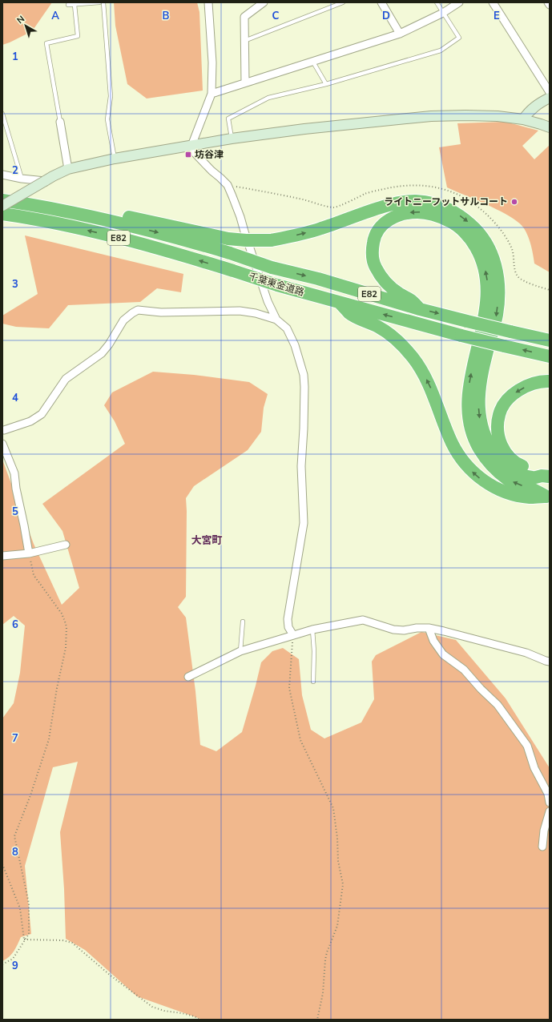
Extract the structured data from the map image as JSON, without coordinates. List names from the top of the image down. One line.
{"streets":{"highway":["E82","千葉東金道路"]},"districts":["大宮町"],"places":{"transit":["坊谷津"],"other":["ライトニーフットサルコート"]},"north":"top left","grid":{"columns":["A","B","C","D","E"],"rows":["1","2","3","4","5","6","7","8","9"]}}
